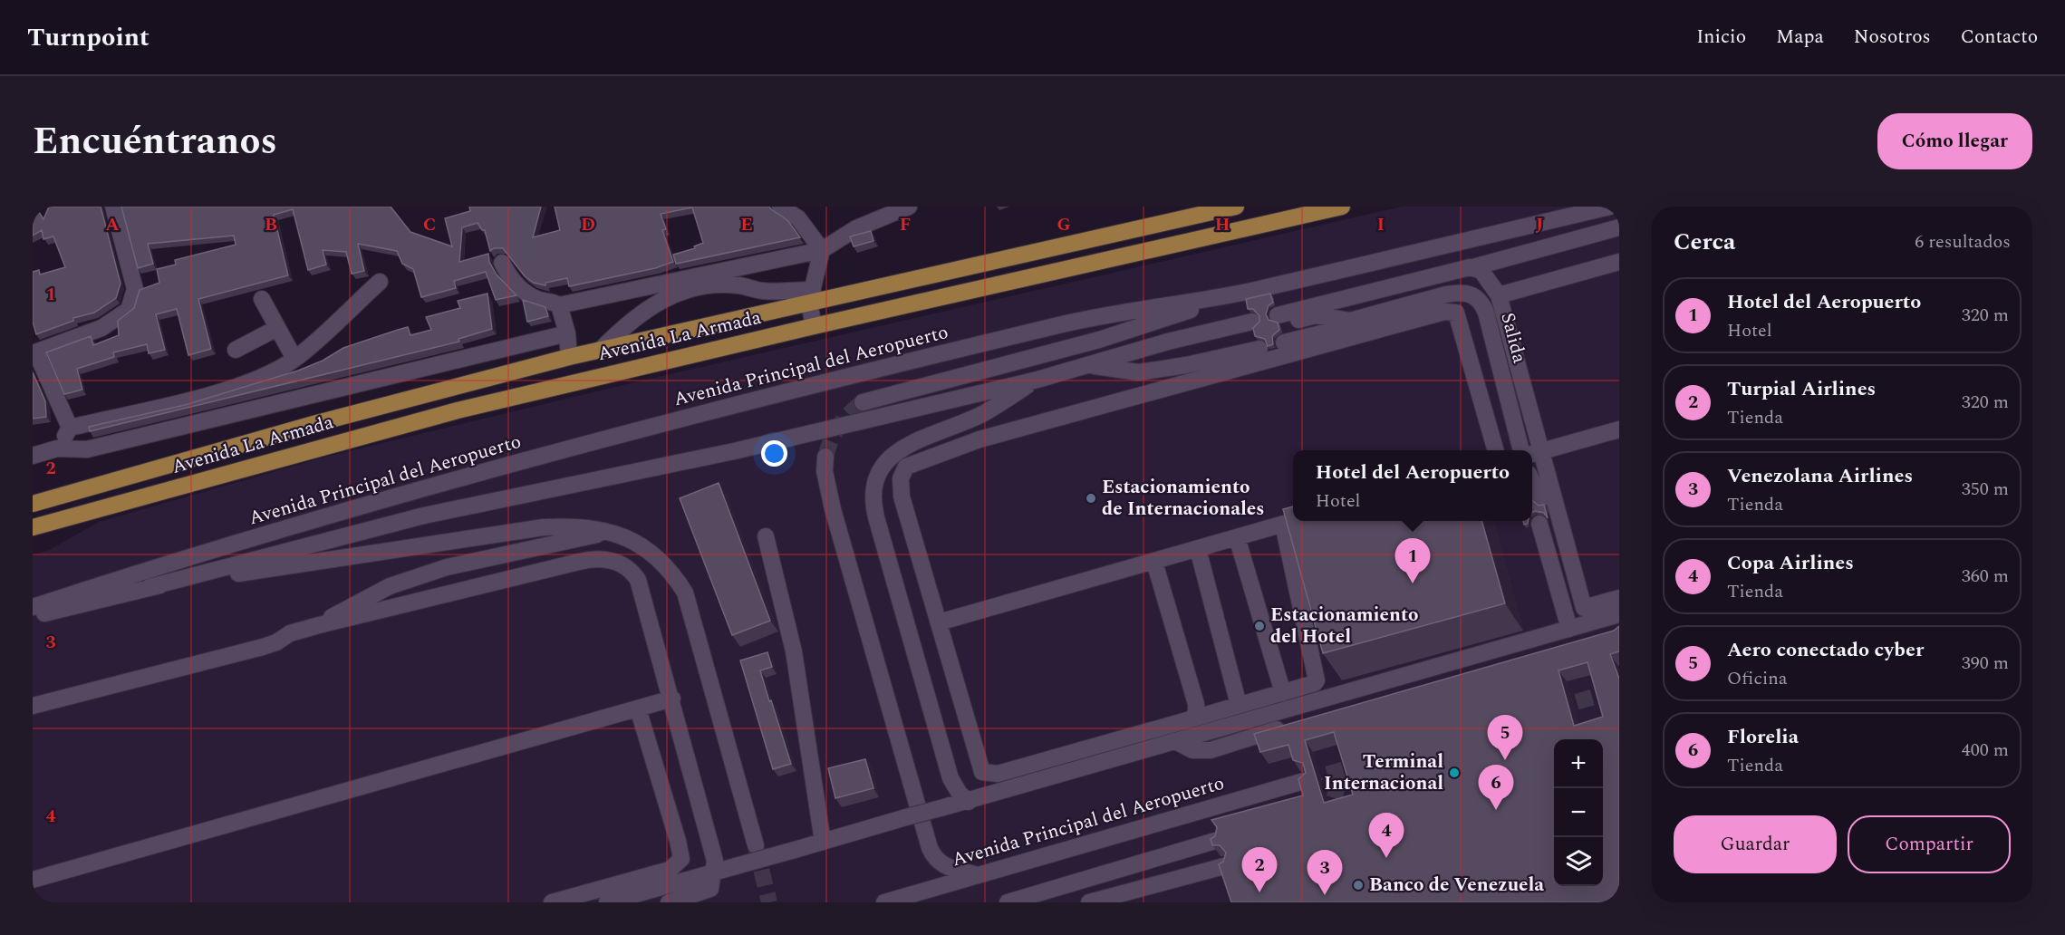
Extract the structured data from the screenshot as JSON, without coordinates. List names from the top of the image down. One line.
{"streets":{"main road":["Avenida La Armada"],"street":["Salida","Avenida Principal del Aeropuerto"]},"places":["Estacionamiento de Internacionales","Estacionamiento del Hotel","Terminal Internacional","Banco de Venezuela"],"page":{"header":"Turnpoint","nav":["Inicio","Mapa","Nosotros","Contacto"],"title":"Encuéntranos","buttons":["Cómo llegar",["Guardar","Compartir"]],"heading":["Cerca","6 resultados"],"list":[{"mark":"1","name":"Hotel del Aeropuerto","note":"Hotel","value":"320 m"},{"mark":"2","name":"Turpial Airlines","note":"Tienda","value":"320 m"},{"mark":"3","name":"Venezolana Airlines","note":"Tienda","value":"350 m"},{"mark":"4","name":"Copa Airlines","note":"Tienda","value":"360 m"},{"mark":"5","name":"Aero conectado cyber","note":"Oficina","value":"390 m"},{"mark":"6","name":"Florelia","note":"Tienda","value":"400 m"}],"popup":["Hotel del Aeropuerto","Hotel"],"pins":["1","5","6","4","2","3"],"map_buttons":["+","−"]},"grid":{"columns":["A","B","C","D","E","F","G","H","I","J"],"rows":["1","2","3","4"]}}
